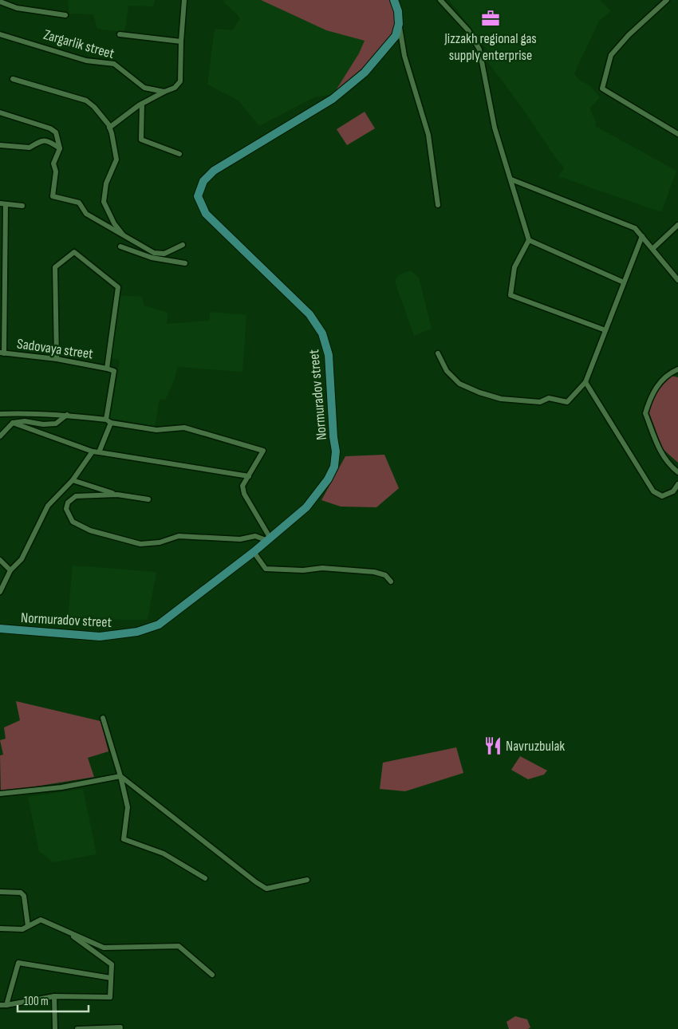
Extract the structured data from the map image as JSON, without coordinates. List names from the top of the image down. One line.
{"streets":{"main road":["Normuradov street"],"street":["Zargarlik street","Sadovaya street"]},"places":{"office":["Jizzakh regional gas supply enterprise"],"restaurant":["Navruzbulak"]},"scale_bar":"100 m"}
